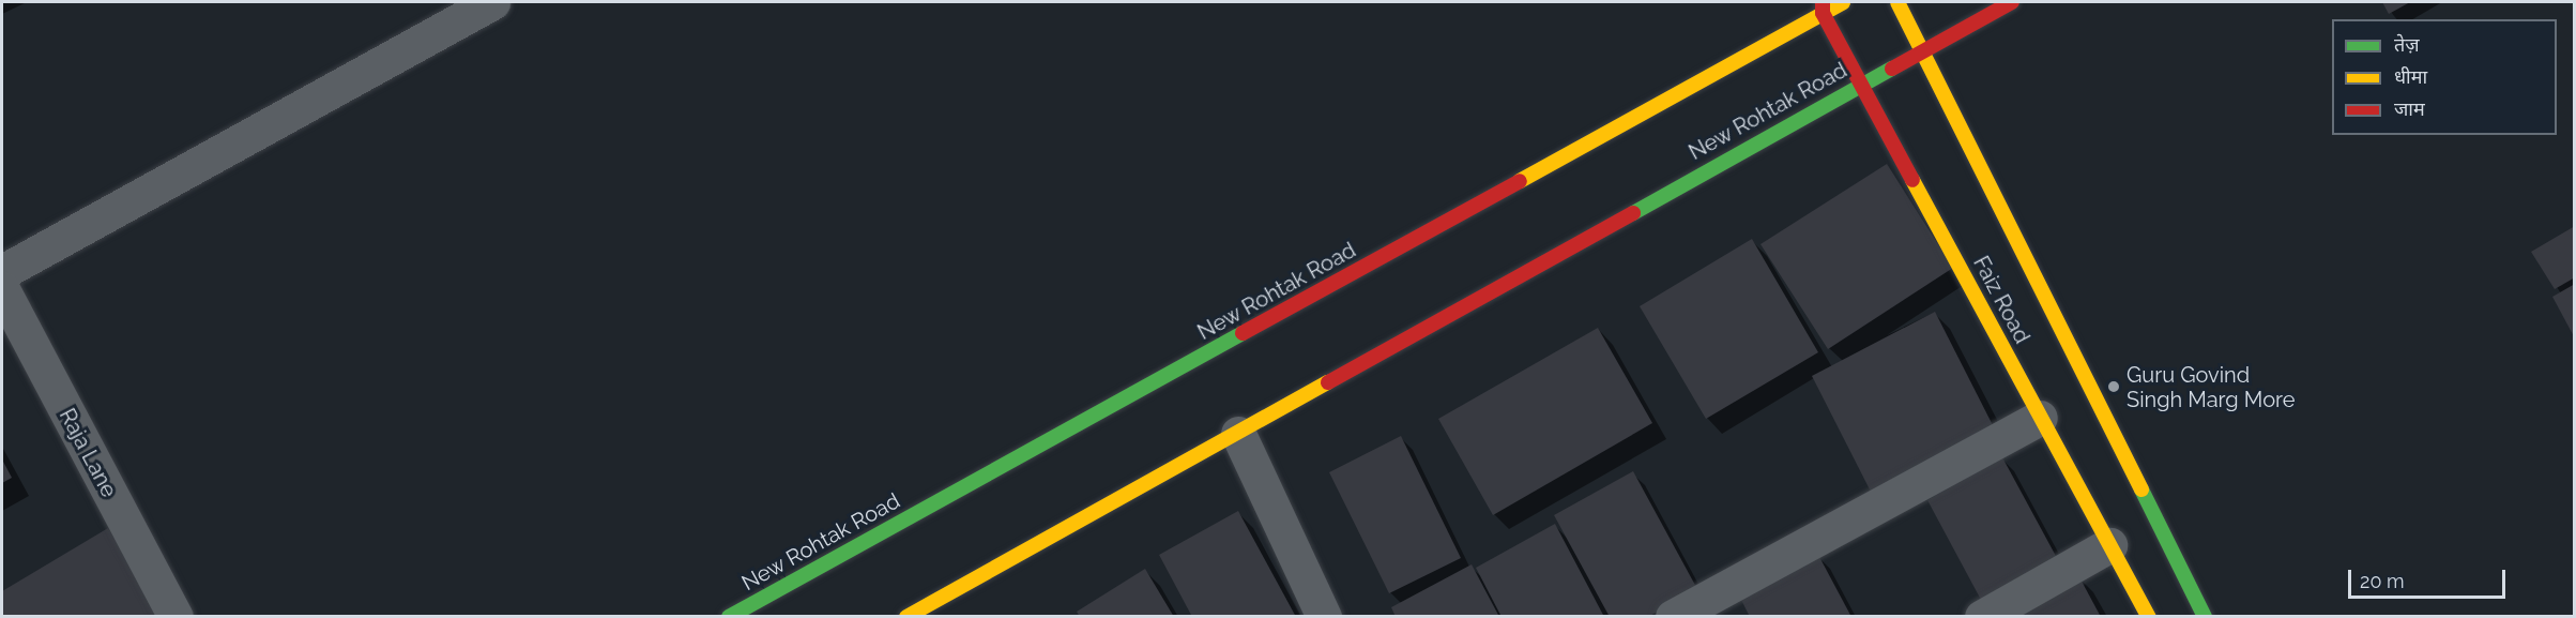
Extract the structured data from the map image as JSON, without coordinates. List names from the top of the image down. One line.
{"streets":{"main road":["New Rohtak Road","Faiz Road"],"street":["Raja Lane"]},"crossings":[["New Rohtak Road","Faiz Road"]],"places":["Guru Govind Singh Marg More"],"legend":["तेज़","धीमा","जाम"],"scale_bar":"20 m"}
